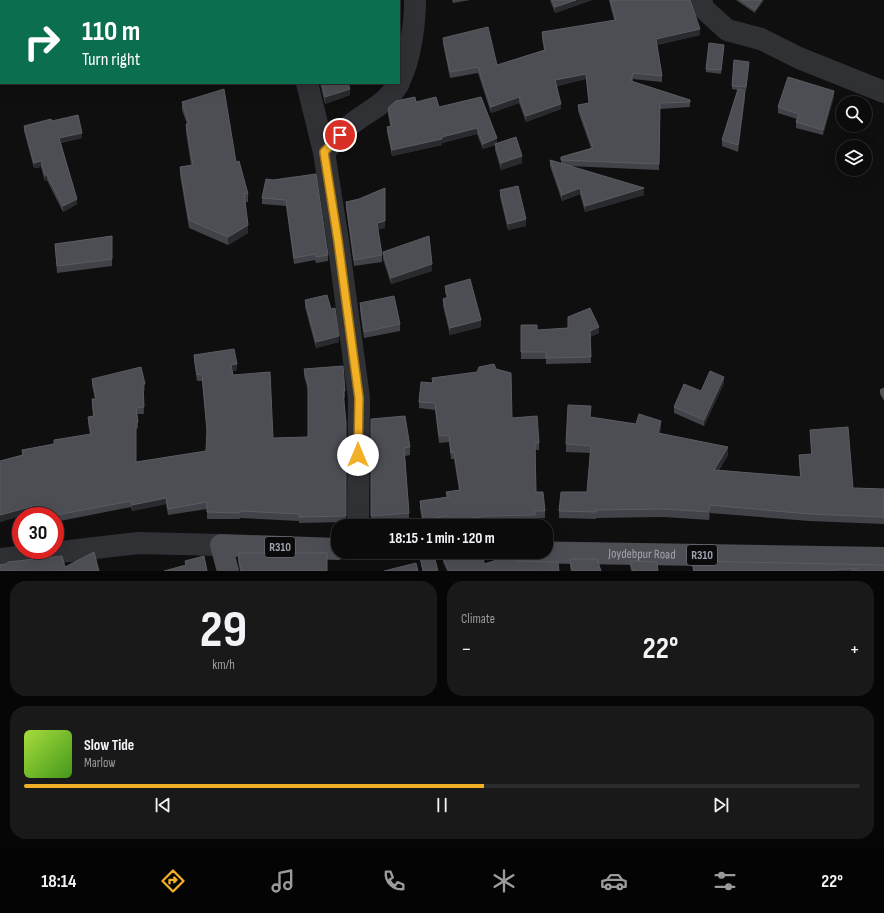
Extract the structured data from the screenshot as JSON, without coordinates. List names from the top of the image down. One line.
{"streets":{"main road":["R310","Joydebpur Road"]},"page":{"turn":["110 m","Turn right"],"limit":"30","trip":"18:15 · 1 min · 120 m","tile":[["29","km/h"],"Climate"],"heat":["−","22°","+"],"song":["Slow Tide","Marlow"],"tabs":["18:14","22°"]}}
